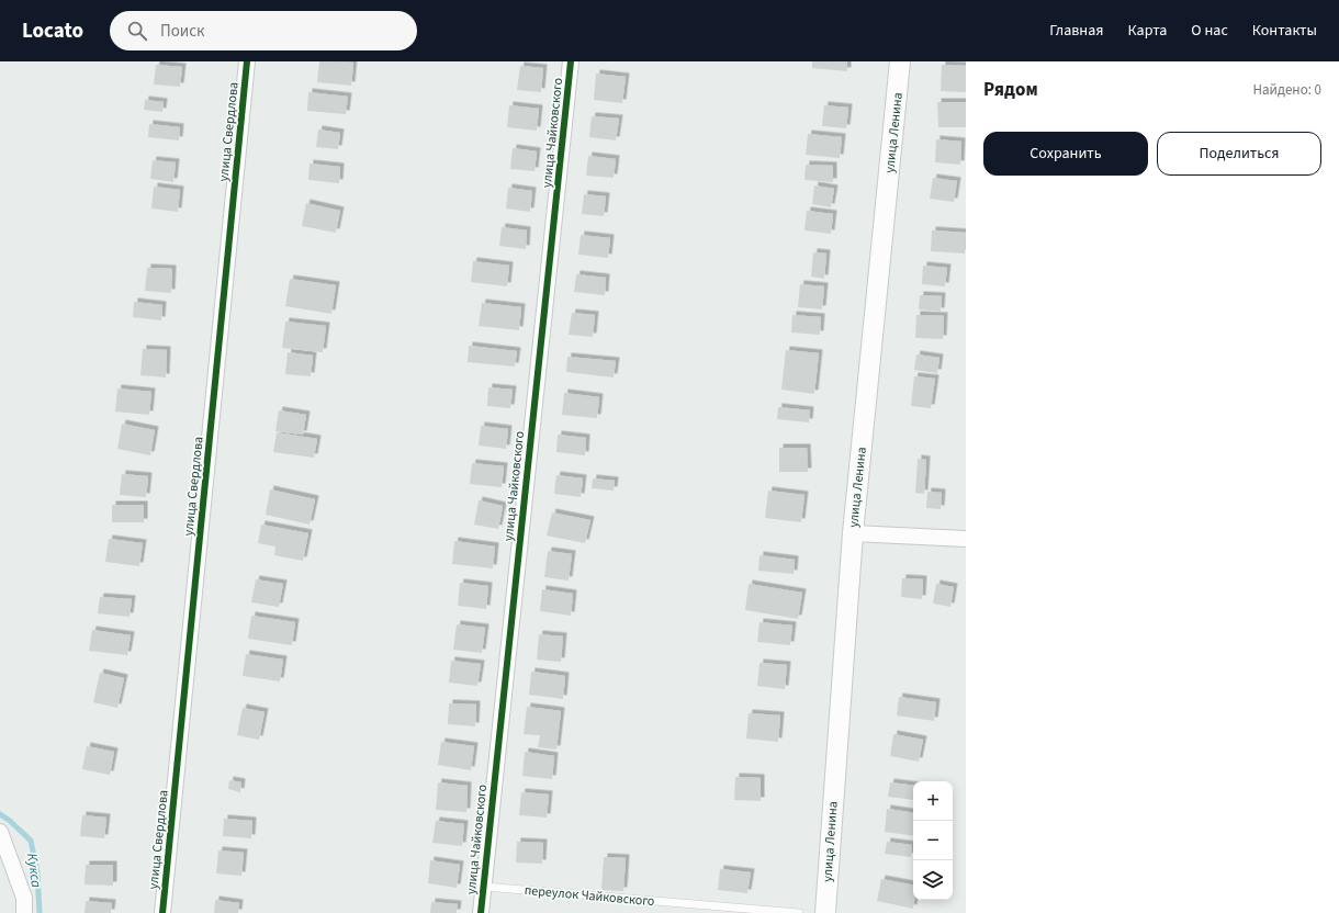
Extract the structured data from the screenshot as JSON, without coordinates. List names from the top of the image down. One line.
{"streets":{"street":["улица Свердлова","улица Чайковского","улица Ленина"],"lane":["переулок Чайковского"]},"crossings":[["улица Чайковского","переулок Чайковского"]],"water":["Кукса"],"page":{"header":"Locato","search":"Поиск","nav":["Главная","Карта","О нас","Контакты"],"heading":["Рядом","Найдено: 0"],"buttons":["Сохранить","Поделиться"],"map_buttons":["+","−"]}}
